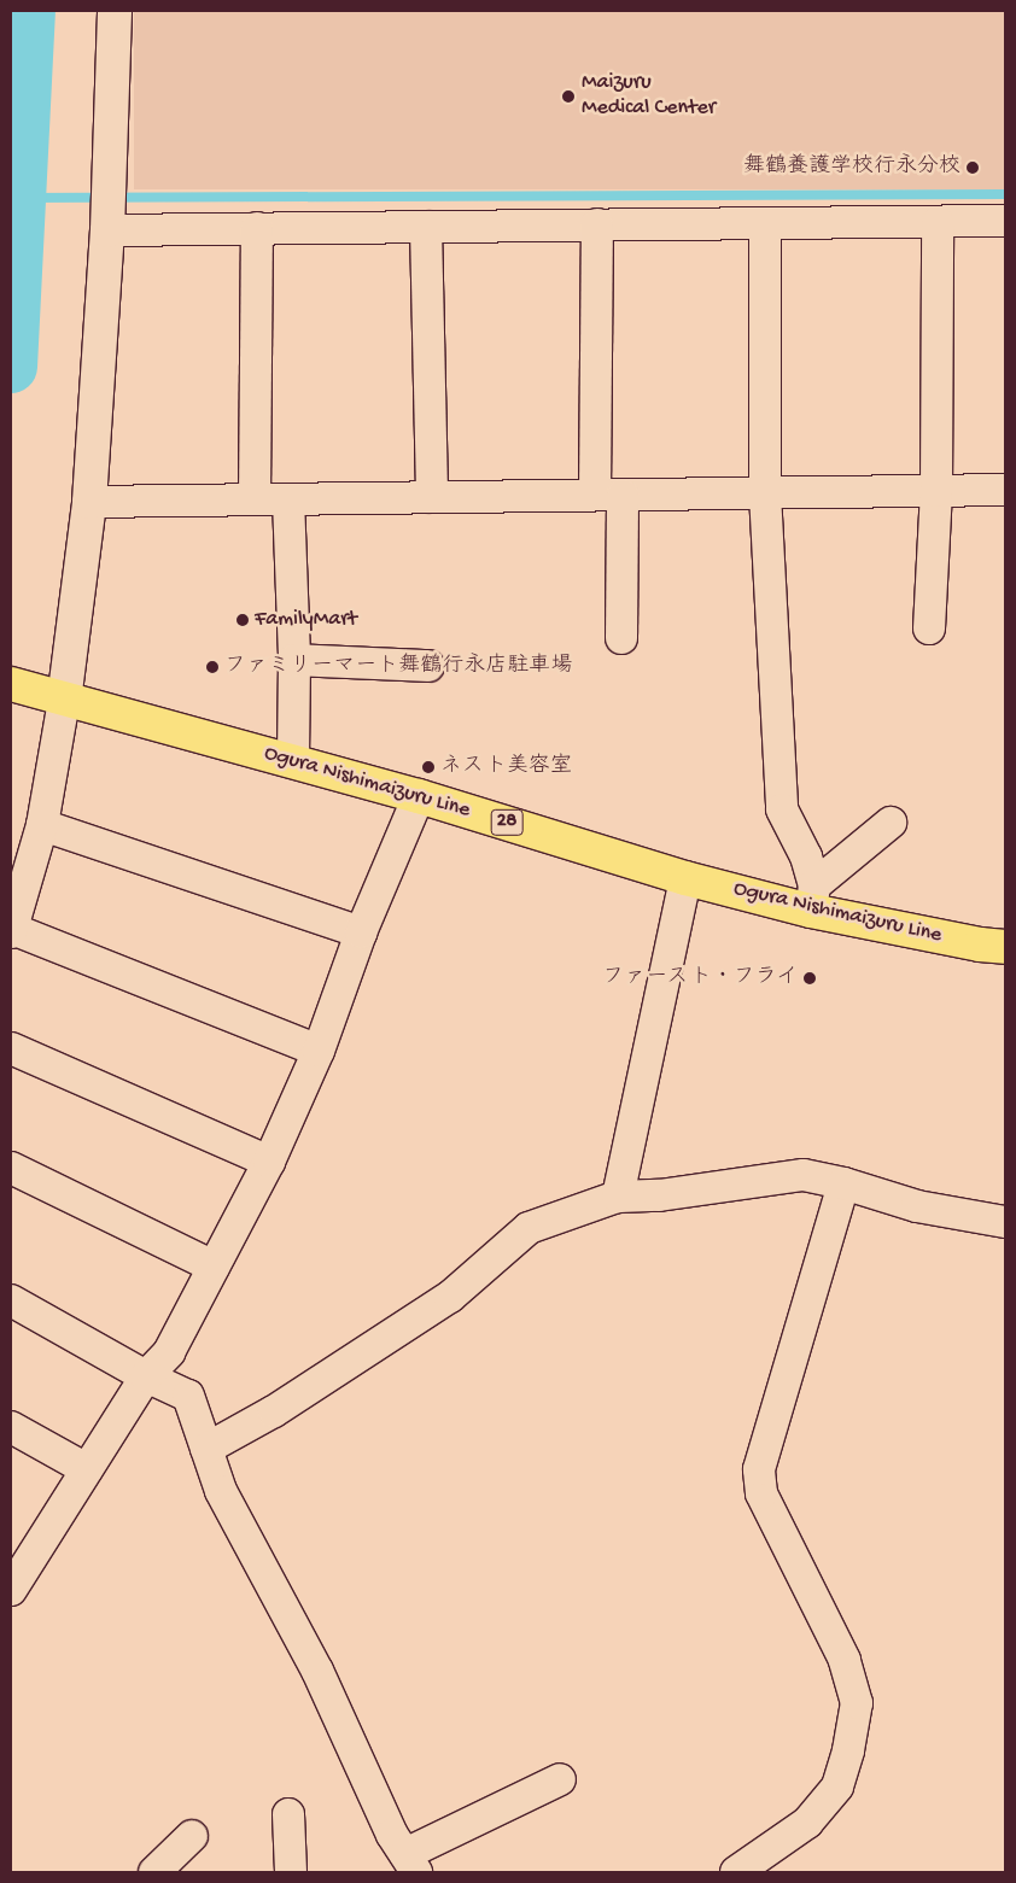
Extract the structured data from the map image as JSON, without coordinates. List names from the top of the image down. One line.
{"streets":{"main road":["Ogura Nishimaizuru Line","28"]},"places":["Maizuru Medical Center","舞鶴養護学校行永分校","FamilyMart","ファミリーマート舞鶴行永店駐車場","ネスト美容室","ファースト・フライ"]}
